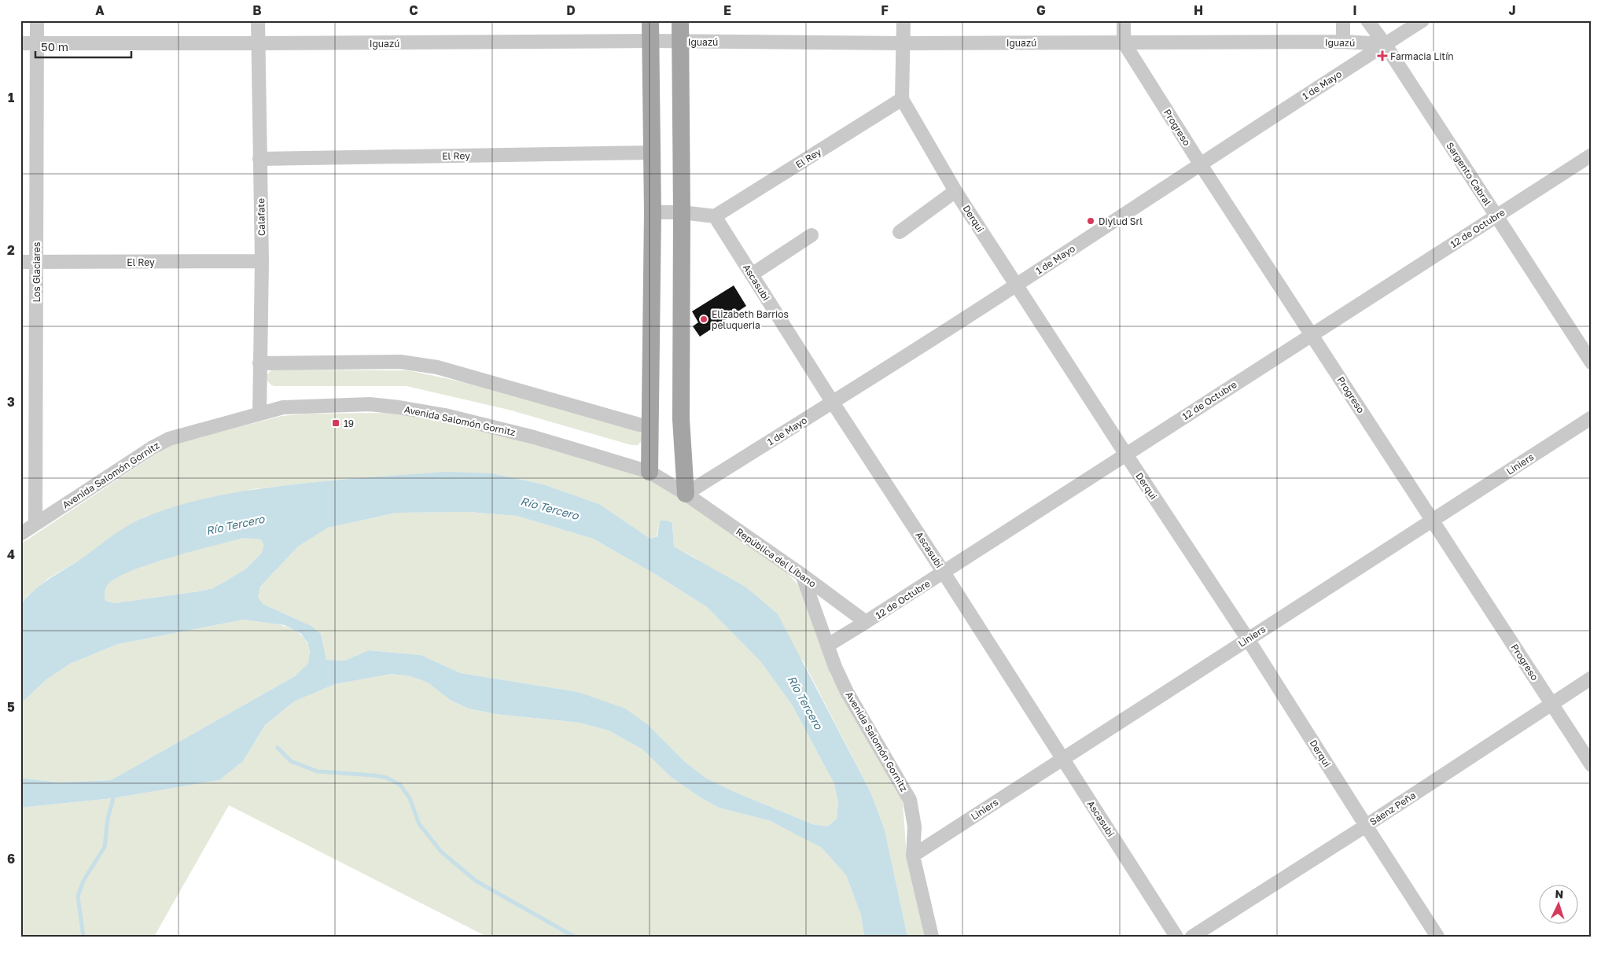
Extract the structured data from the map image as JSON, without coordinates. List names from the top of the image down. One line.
{"streets":{"street":["Iguazú","1 de Mayo","Progreso","El Rey","Sargento Cabral","Calafate","Derqui","12 de Octubre","Los Glaciares","Ascasubi","Avenida Salomón Gornitz","Liniers","República del Líbano","Sáenz Peña"]},"crossings":[["Iguazú","1 de Mayo"],["Iguazú","Progreso"],["Iguazú","Sargento Cabral"],["Iguazú","Calafate"],["Iguazú","Los Glaciares"],["1 de Mayo","Progreso"],["1 de Mayo","Sargento Cabral"],["1 de Mayo","Derqui"],["1 de Mayo","Ascasubi"],["1 de Mayo","Avenida Salomón Gornitz"],["1 de Mayo","República del Líbano"],["Progreso","12 de Octubre"],["Progreso","Liniers"],["Progreso","Sáenz Peña"],["El Rey","Calafate"],["El Rey","Derqui"],["El Rey","Los Glaciares"],["El Rey","Ascasubi"],["Sargento Cabral","12 de Octubre"],["Calafate","Avenida Salomón Gornitz"],["Derqui","12 de Octubre"],["Derqui","Liniers"],["Derqui","Sáenz Peña"],["12 de Octubre","Ascasubi"],["12 de Octubre","Avenida Salomón Gornitz"],["12 de Octubre","República del Líbano"],["Los Glaciares","Avenida Salomón Gornitz"],["Ascasubi","Liniers"],["Avenida Salomón Gornitz","Liniers"],["Avenida Salomón Gornitz","República del Líbano"]],"water":["Río Tercero"],"places":{"health":["Farmacia Litín"],"other":["Diylud Srl","Elizabeth Barrios peluqueria"],"transit":["19"]},"scale_bar":"50 m","north":"top","grid":{"columns":["A","B","C","D","E","F","G","H","I","J"],"rows":["1","2","3","4","5","6"]}}
